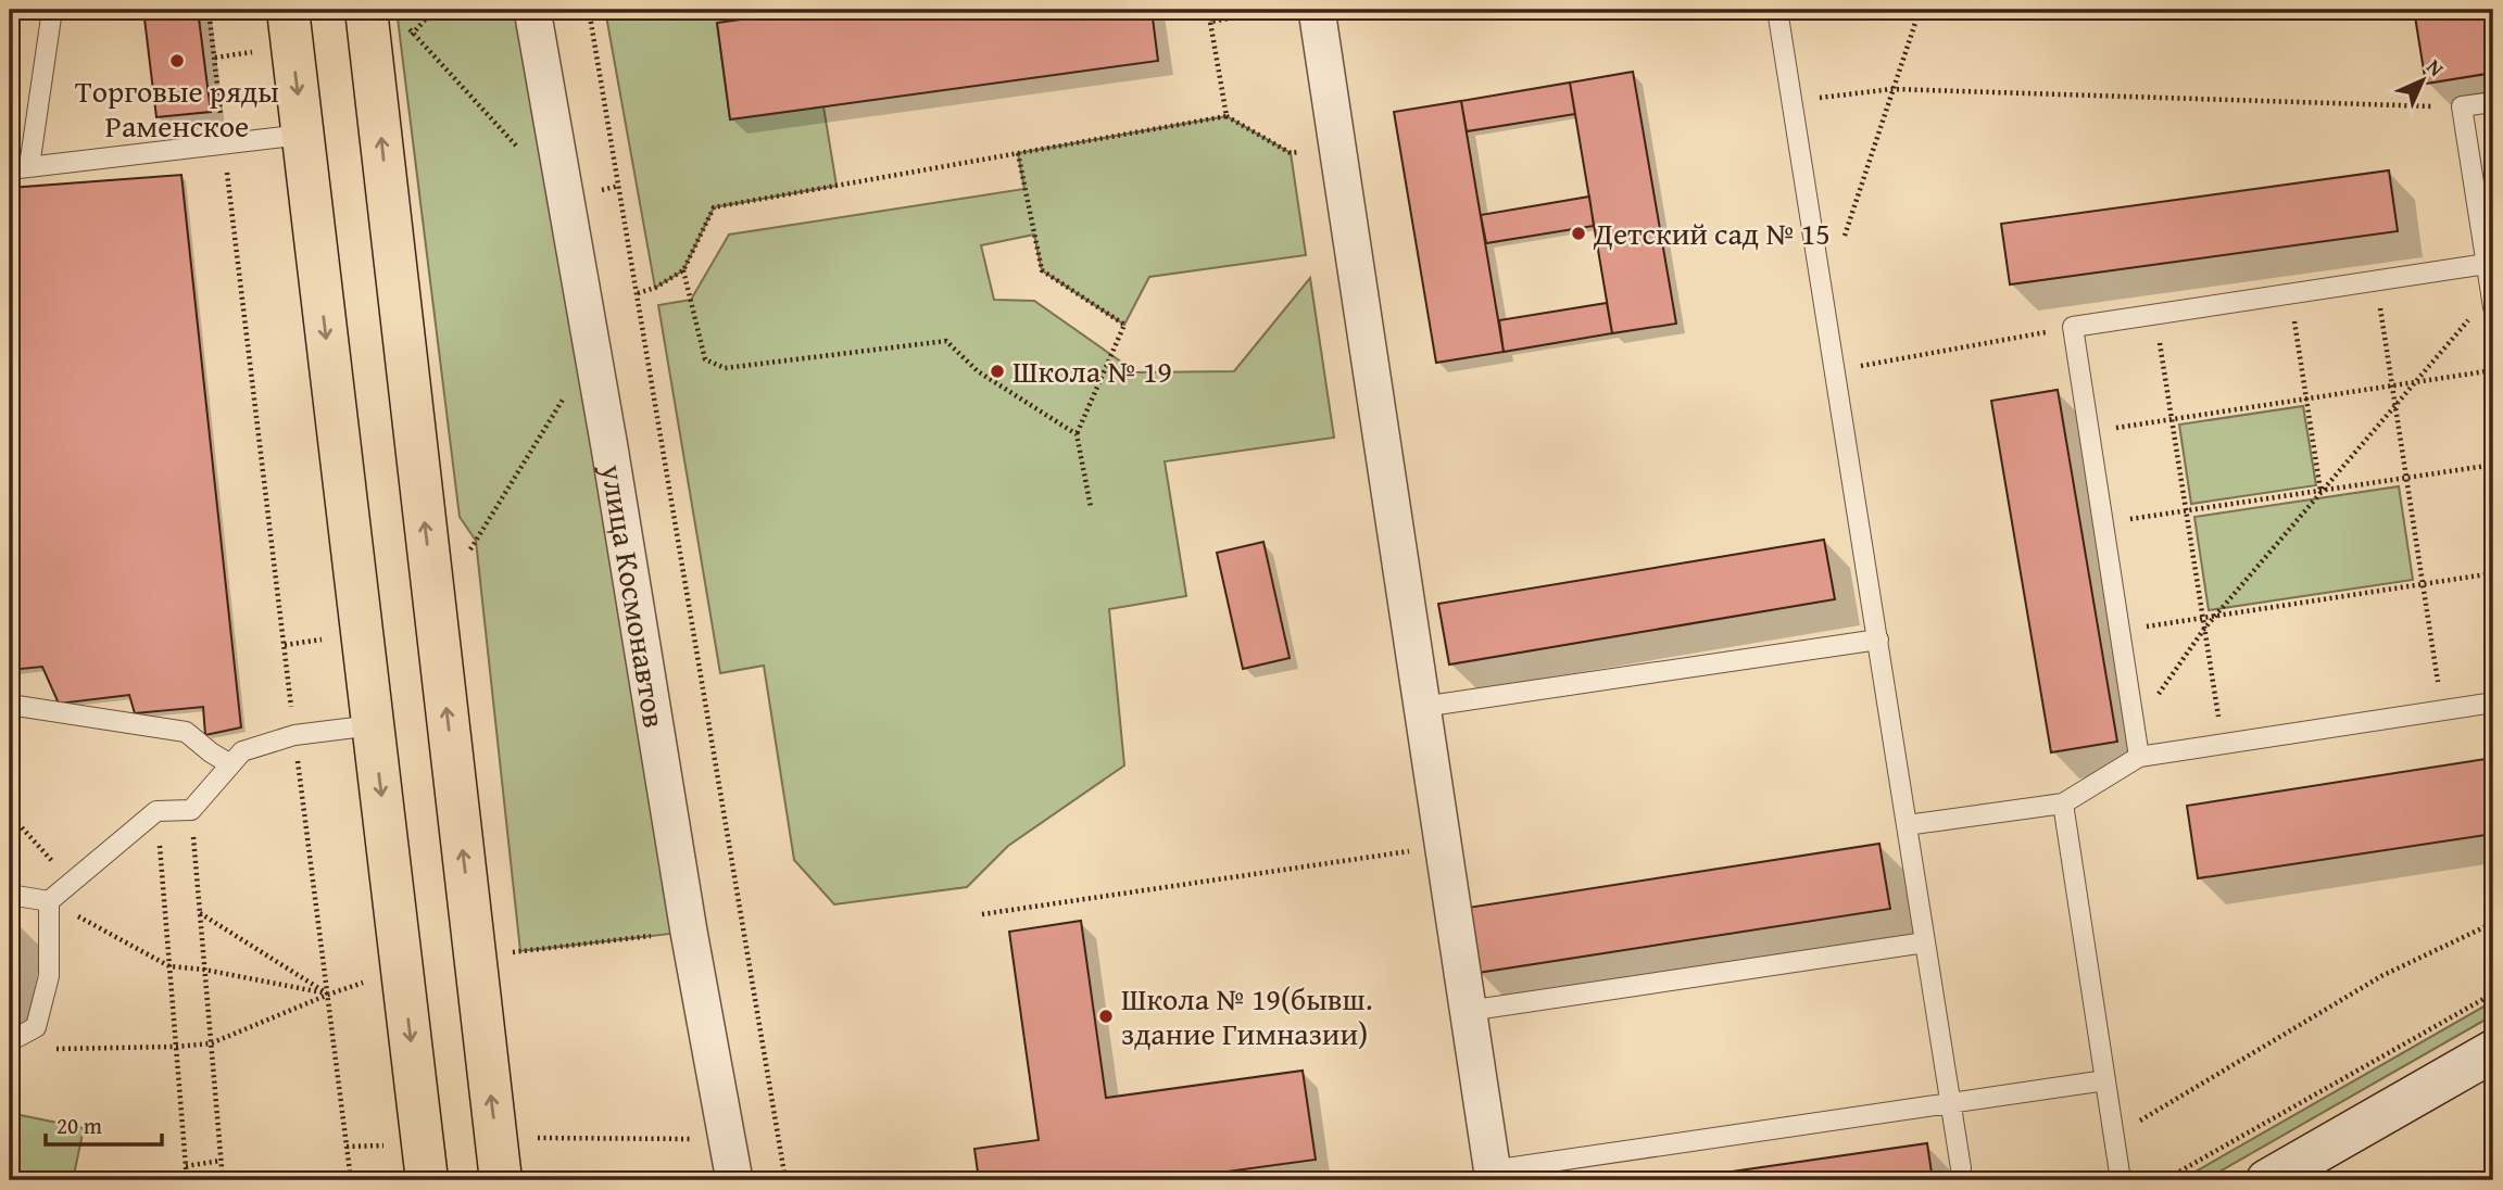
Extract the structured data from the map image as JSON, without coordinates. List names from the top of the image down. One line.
{"streets":{"street":["улица Космонавтов"]},"places":["Торговые ряды Раменское","Детский сад № 15","Школа № 19","Школа № 19(бывш. здание Гимназии)"],"scale_bar":"20 m","north":"top right"}
